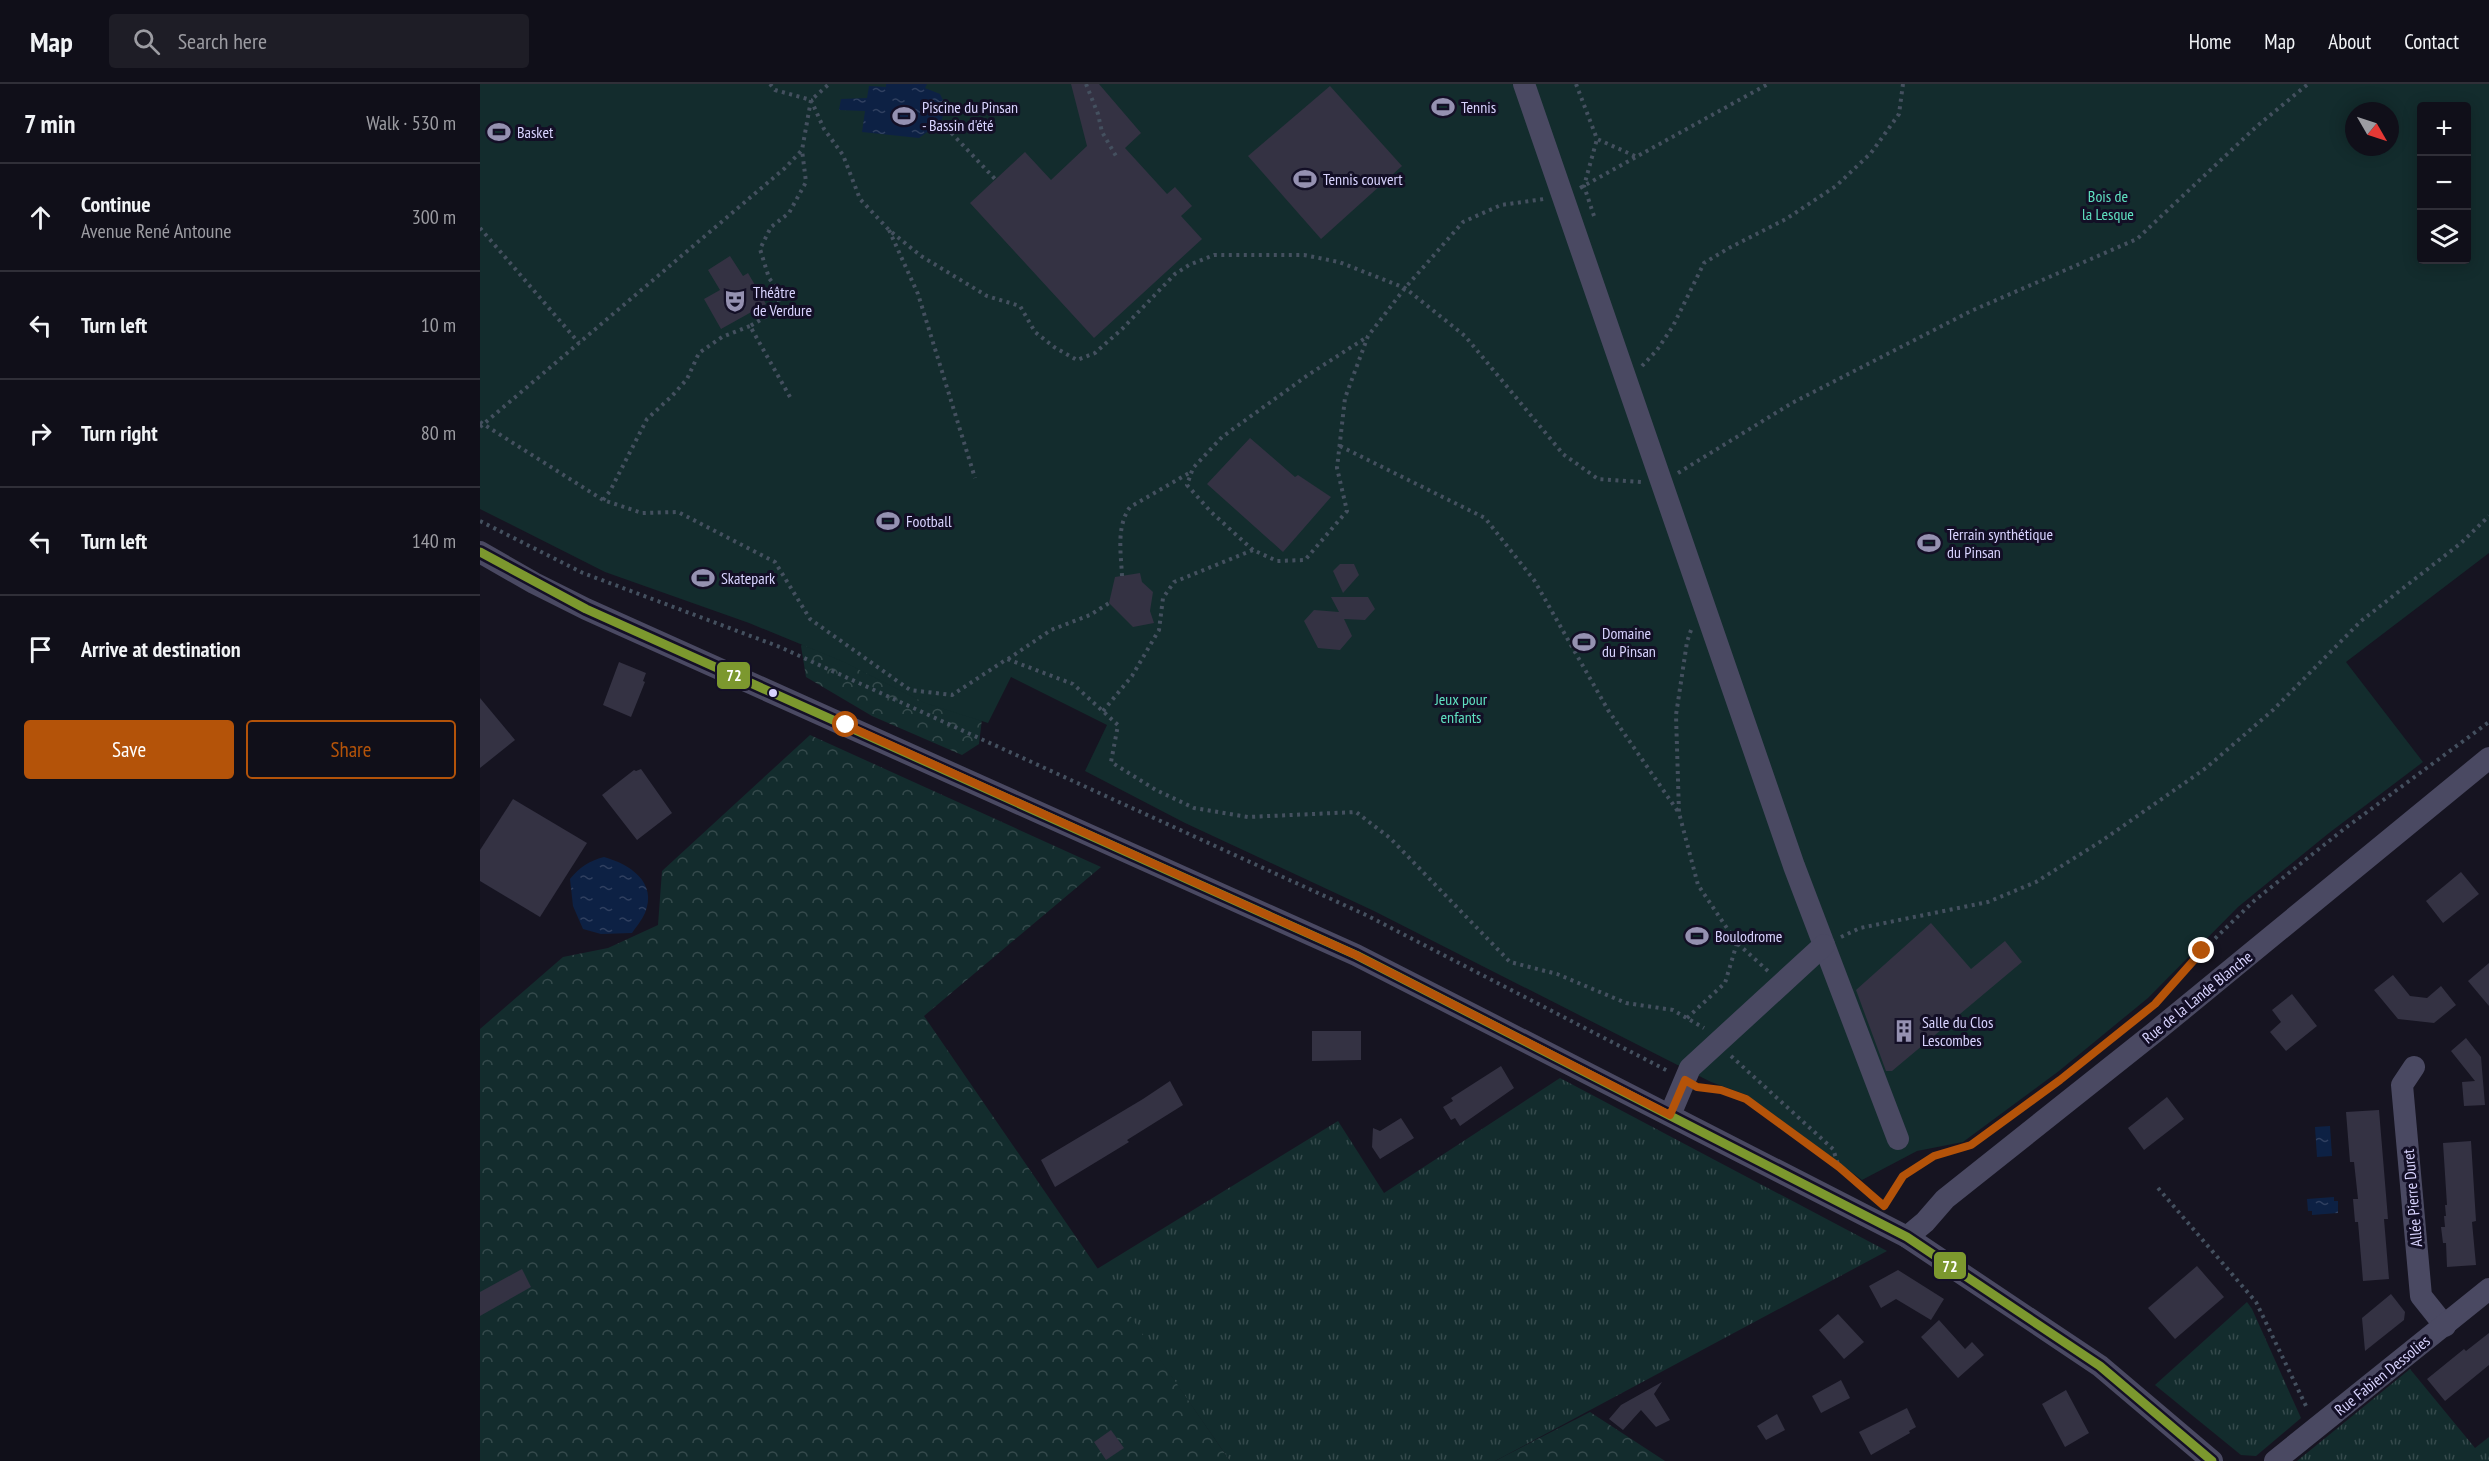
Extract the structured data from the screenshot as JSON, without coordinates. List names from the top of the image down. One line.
{"streets":{"street":["Rue de la Lande Blanche","Allée Pierre Duret","Rue Fabien Dessolies"]},"crossings":[["Allée Pierre Duret","Rue Fabien Dessolies"]],"parks":["Bois de la Lesque","Jeux pour enfants"],"places":{"sports":["Tennis","Piscine du Pinsan - Bassin d'été","Basket","Tennis couvert","Football","Terrain synthétique du Pinsan","Skatepark","Domaine du Pinsan","Boulodrome"],"theatre":["Théâtre de Verdure"],"building":["Salle du Clos Lescombes"]},"lines":["transit line 72"],"north":"bottom right","page":{"header":"Map","search":"Search here","nav":["Home","Map","About","Contact"],"heading":["7 min","Walk · 530 m"],"map_buttons":["+","−"],"list":[["Continue","Avenue René Antoune","300 m"],["Turn left","10 m"],["Turn right","80 m"],["Turn left","140 m"],"Arrive at destination"],"buttons":["Save","Share"]}}
